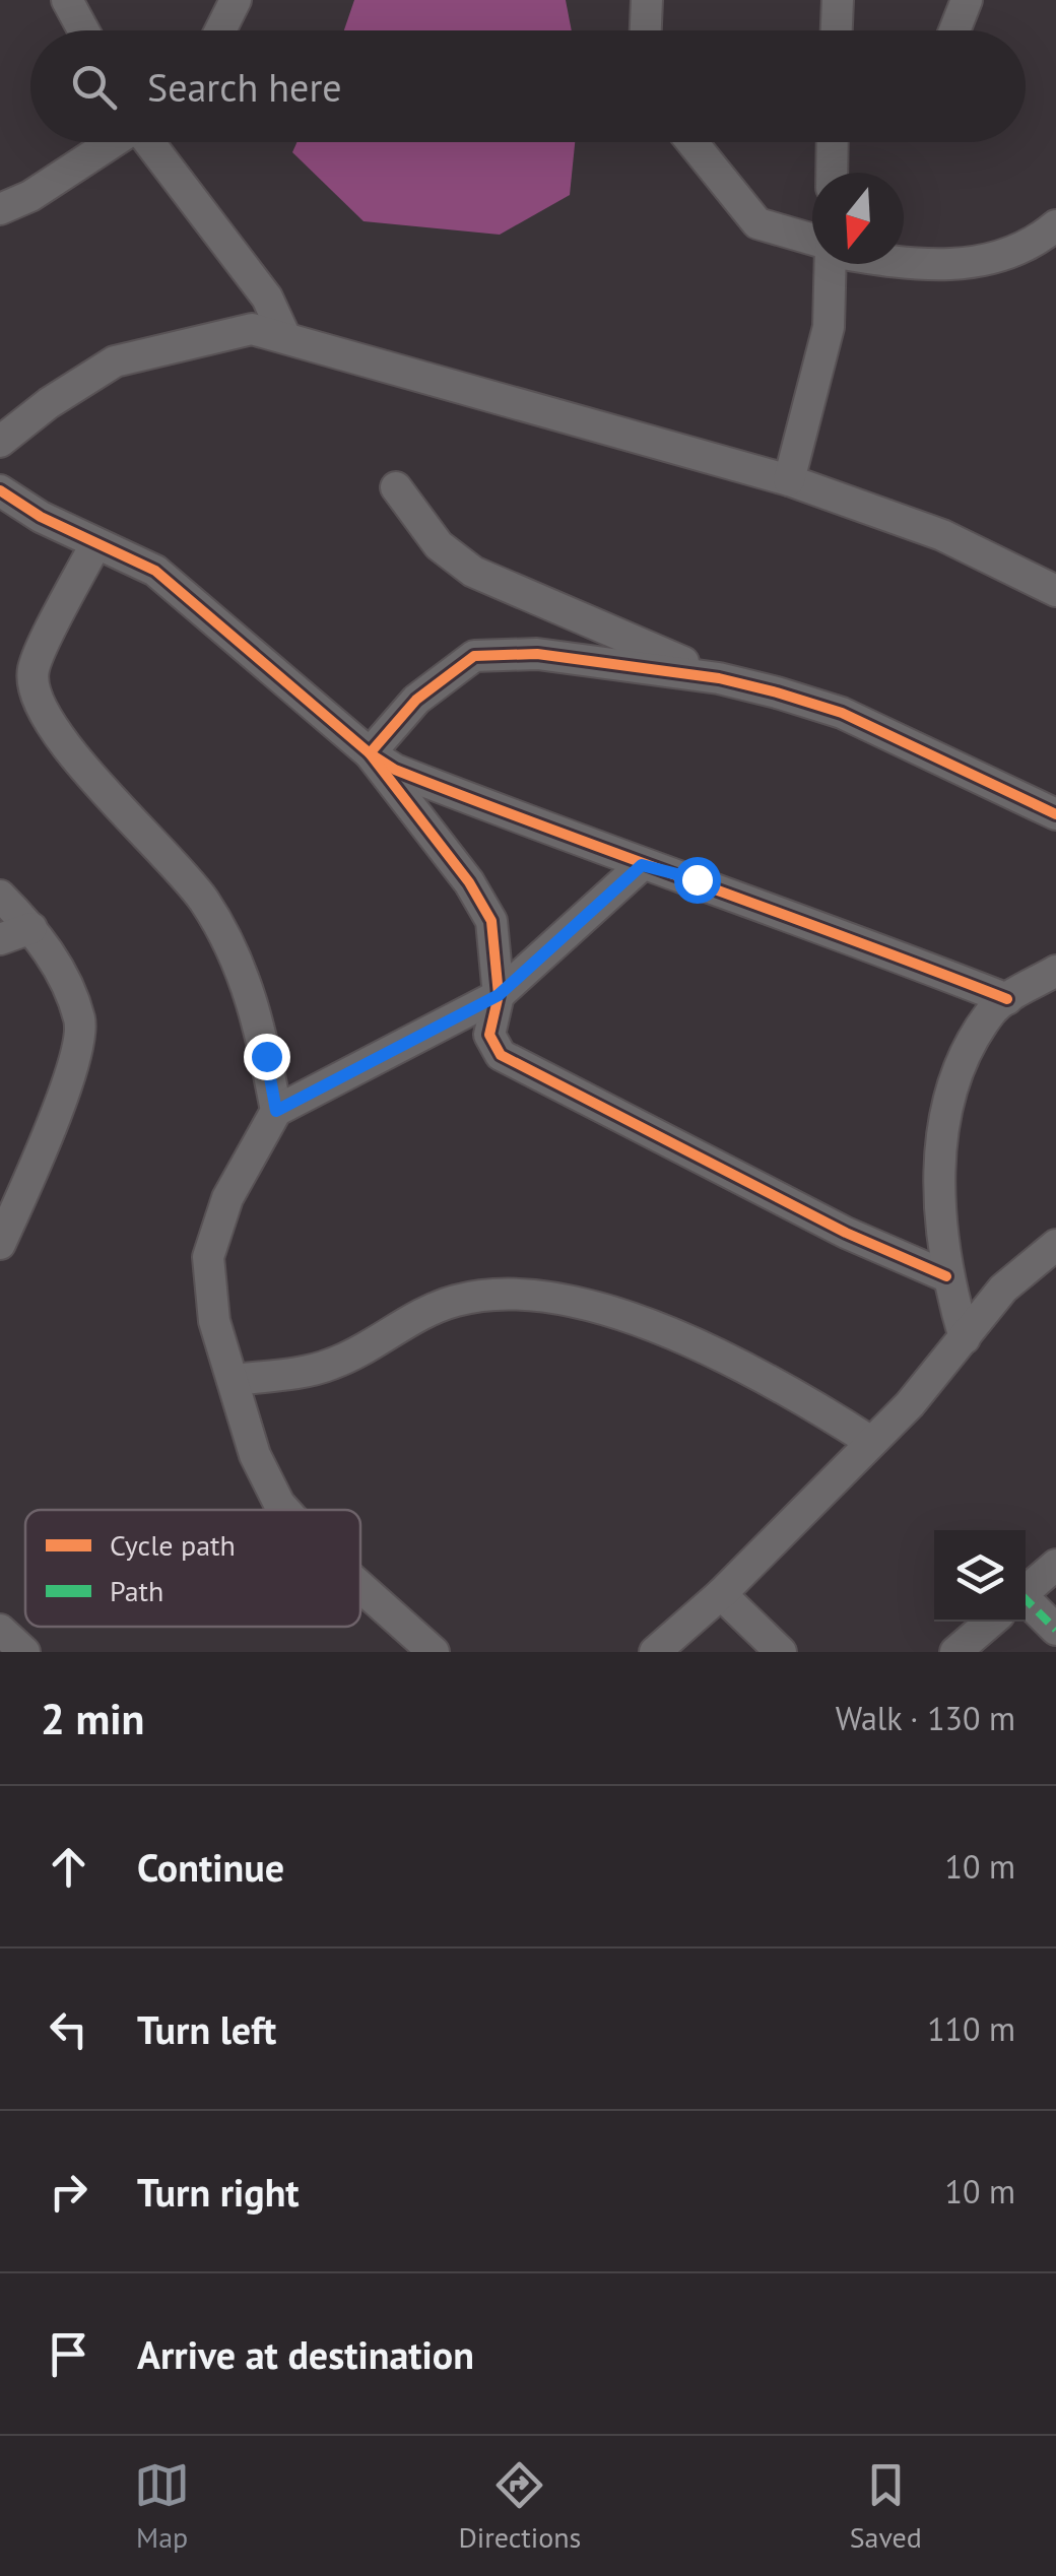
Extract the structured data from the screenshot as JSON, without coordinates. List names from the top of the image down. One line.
{"legend":["Cycle path","Path"],"north":"bottom","page":{"search":"Search here","heading":["2 min","Walk · 130 m"],"list":[["Continue","10 m"],["Turn left","110 m"],["Turn right","10 m"],"Arrive at destination"],"nav":["Map","Directions","Saved"]}}
